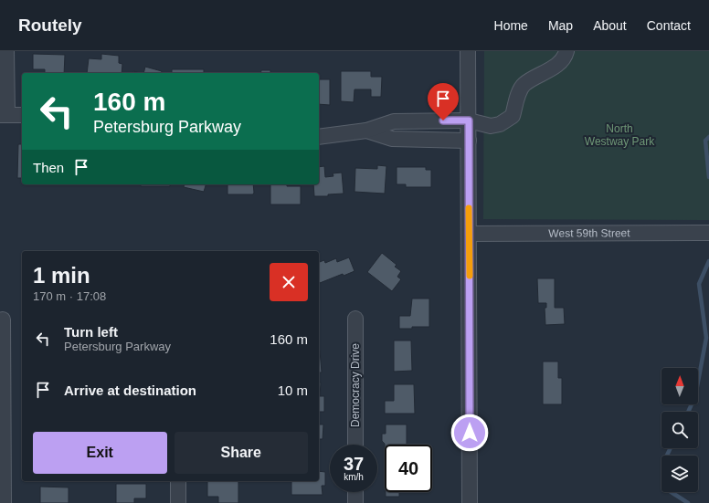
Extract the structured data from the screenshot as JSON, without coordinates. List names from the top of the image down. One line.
{"streets":{"street":["West 59th Street","Democracy Drive"]},"parks":["North Westway Park"],"north":"top","page":{"header":"Routely","nav":["Home","Map","About","Contact"],"turn":["160 m","Petersburg Parkway"],"then":"Then","heading":["1 min","170 m · 17:08"],"list":[{"name":"Turn left","note":"Petersburg Parkway","value":"160 m"},{"name":"Arrive at destination","value":"10 m"}],"buttons":["Exit","Share"],"speed":"37 km/h","limit":"40"}}
